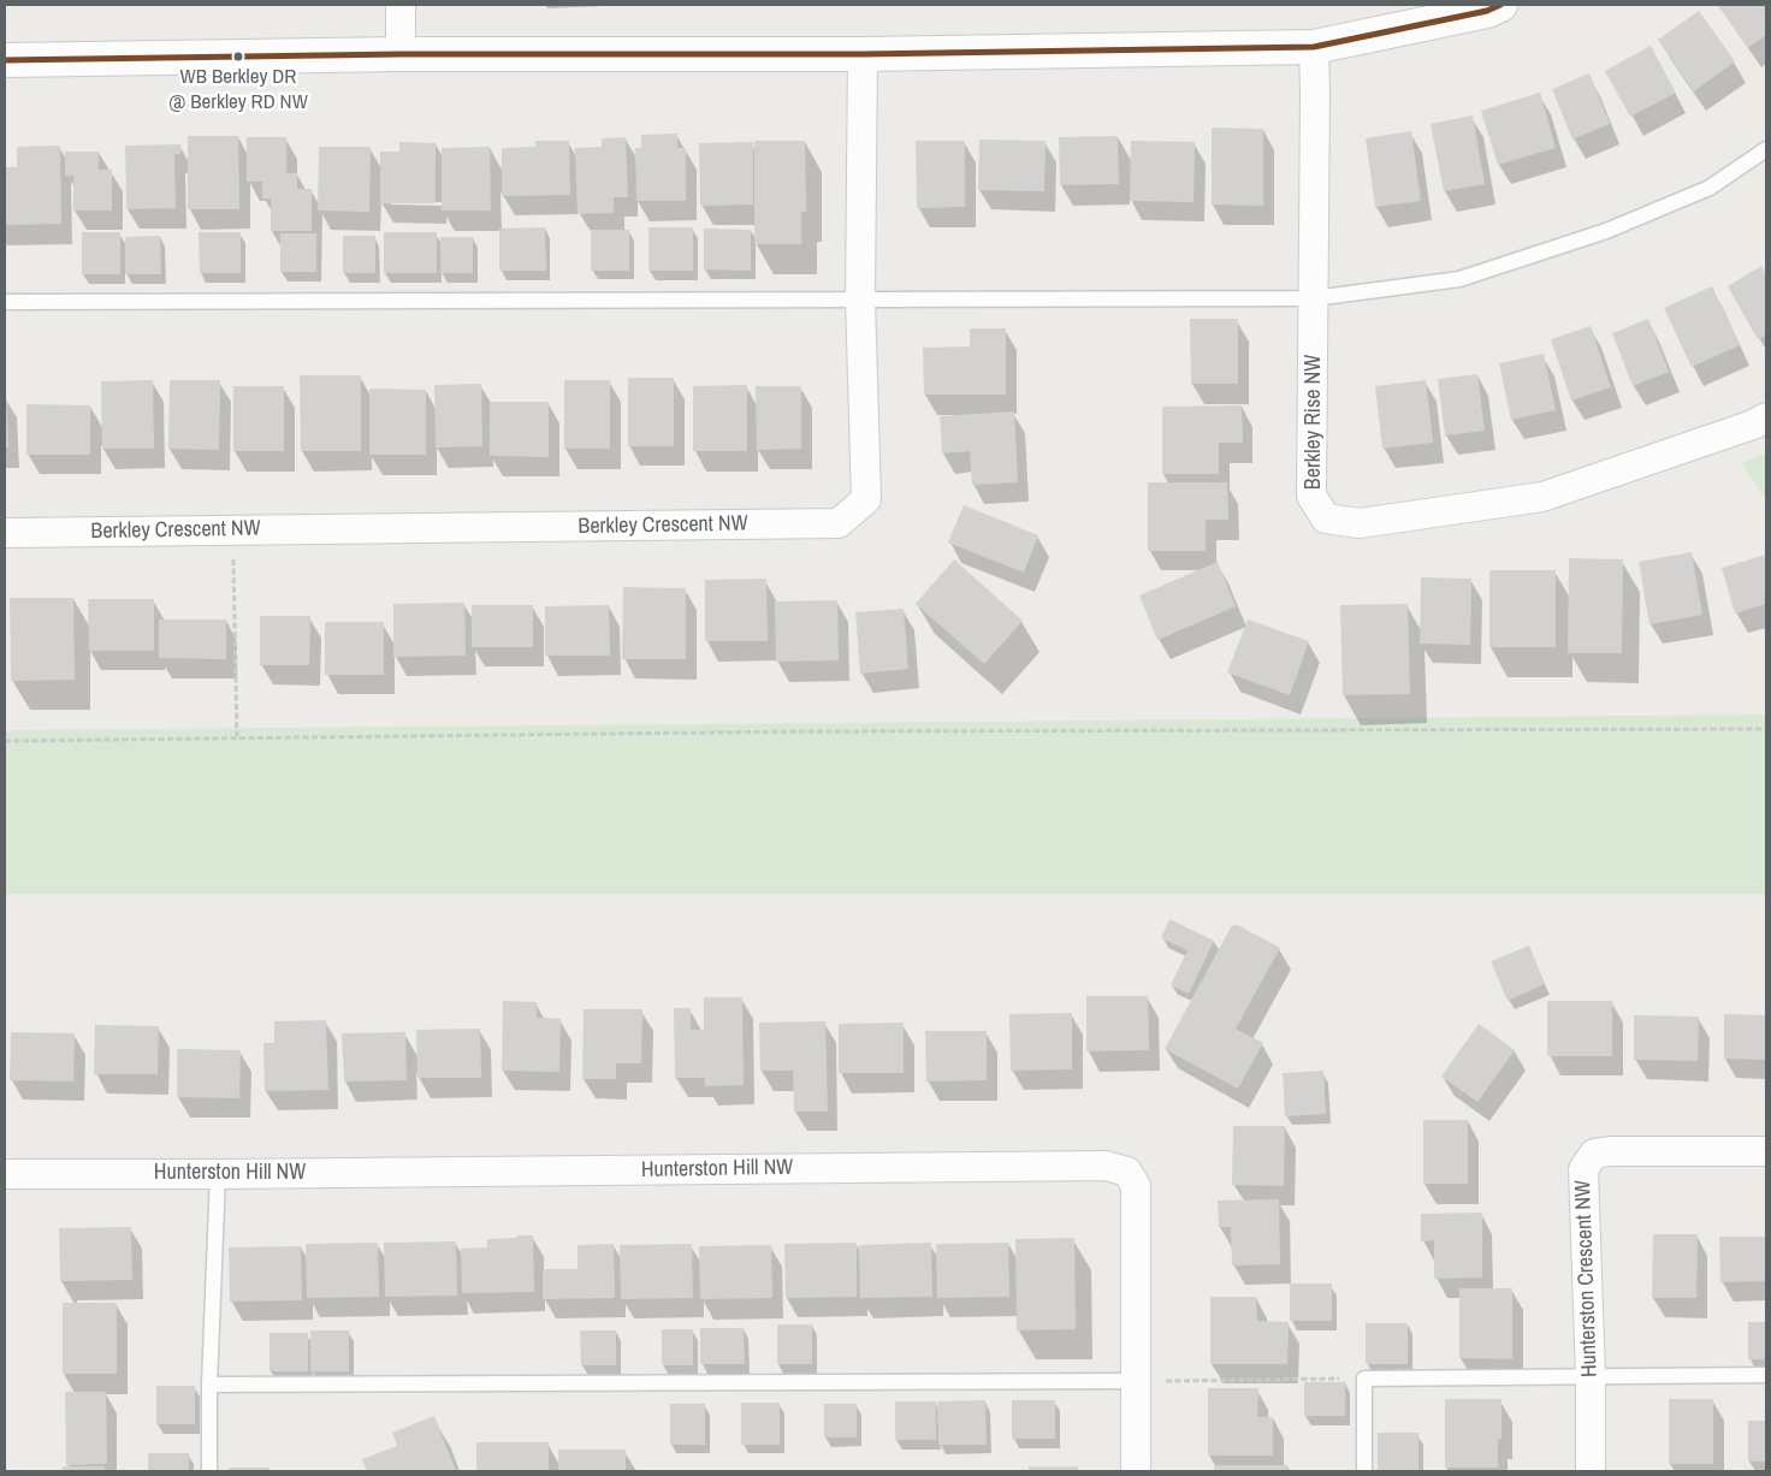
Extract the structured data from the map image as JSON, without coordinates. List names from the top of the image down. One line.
{"streets":{"street":["Berkley Rise NW","Berkley Crescent NW","Hunterston Hill NW","Hunterston Crescent NW"]},"places":["WB Berkley DR @ Berkley RD NW"]}
